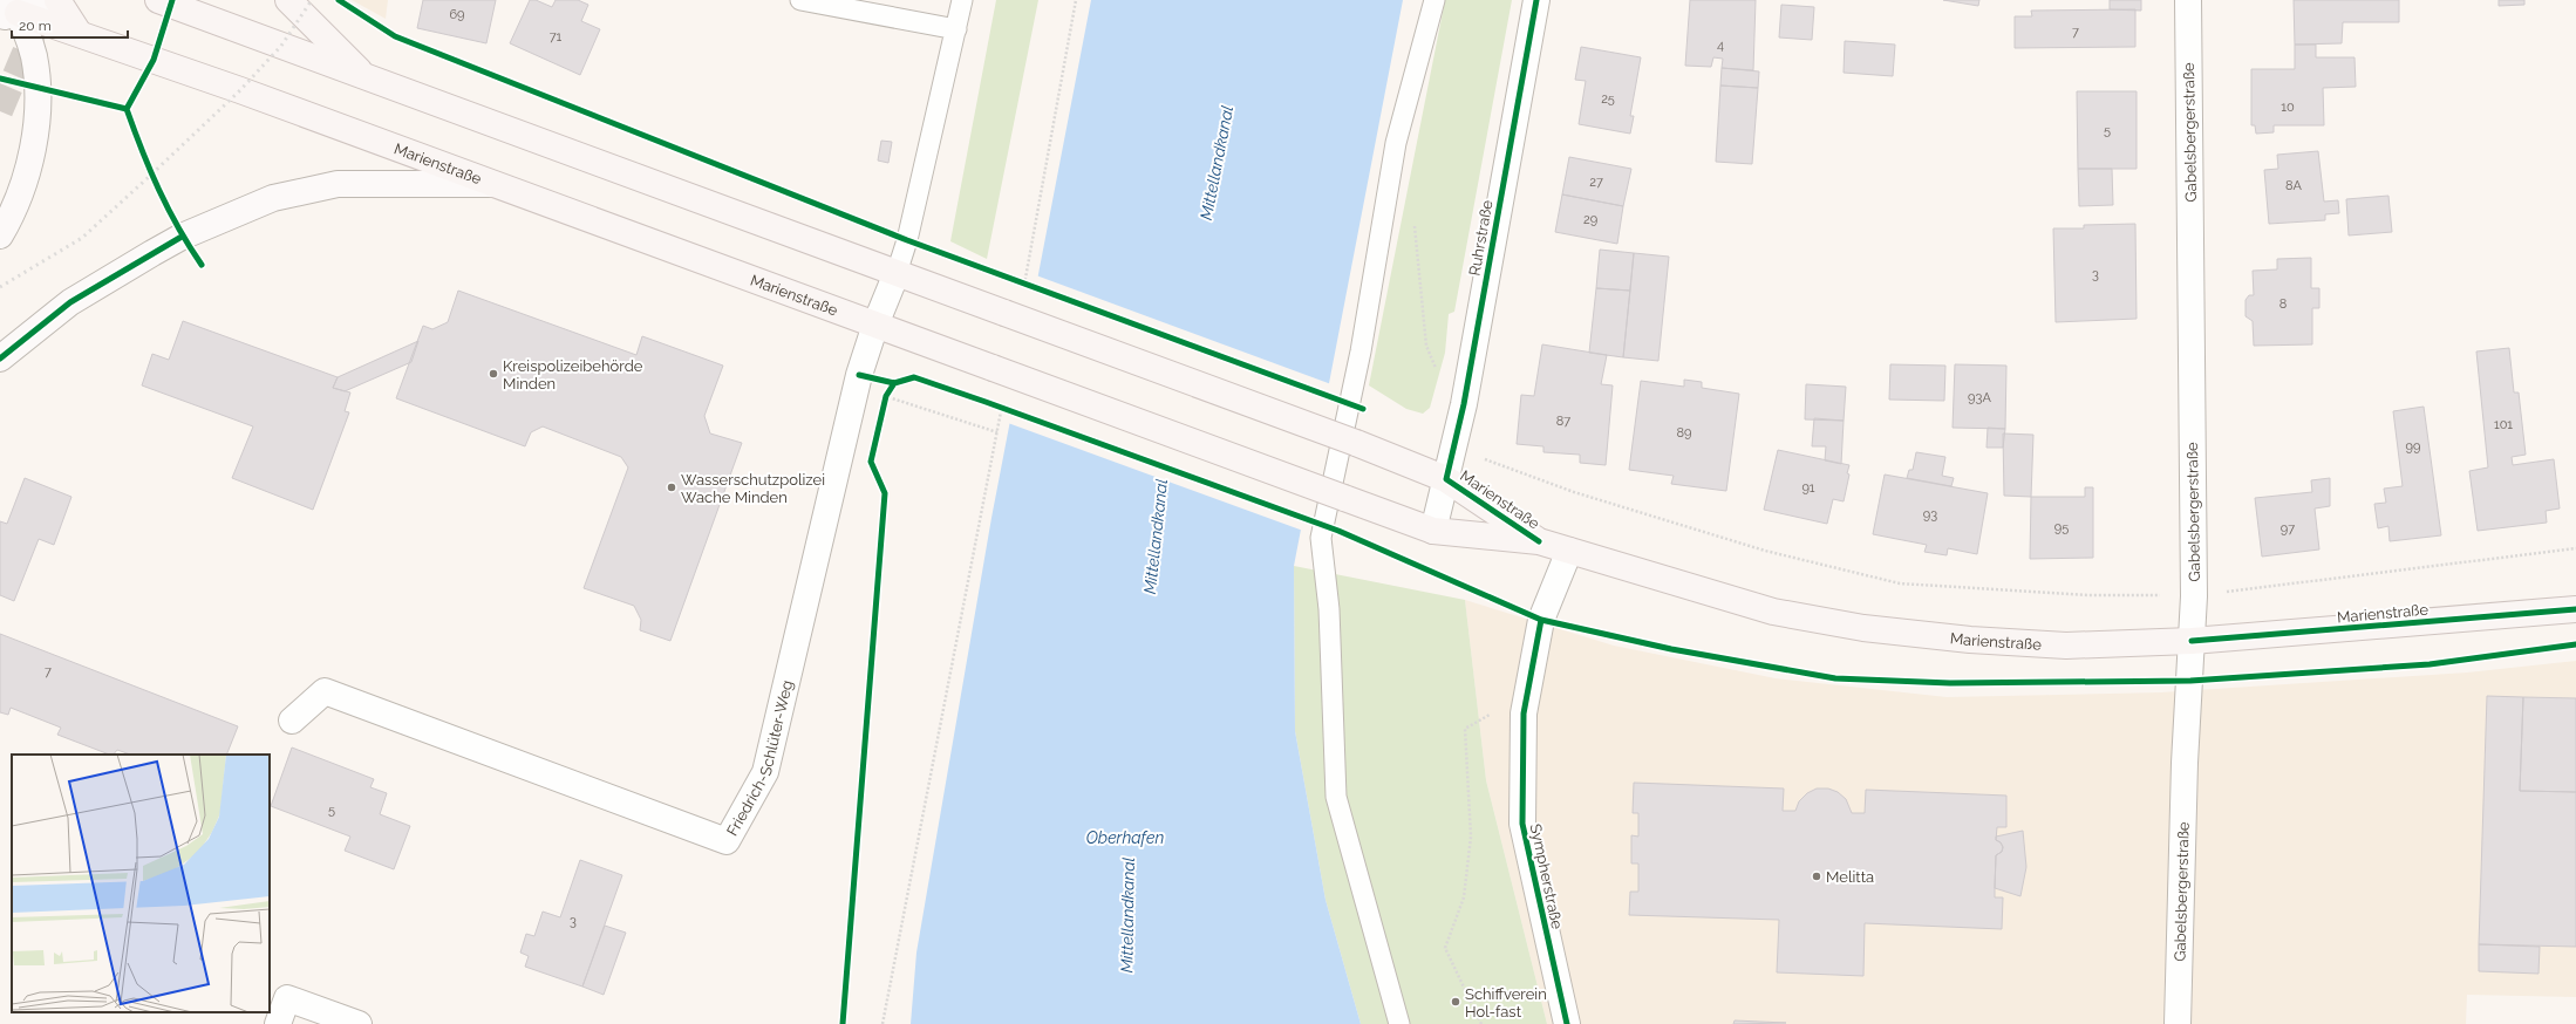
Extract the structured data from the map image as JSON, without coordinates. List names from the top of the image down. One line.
{"streets":{"main road":["Marienstraße"],"street":["Gabelsbergerstraße","Ruhrstraße","Friedrich-Schlüter-Weg","Sympherstraße"]},"crossings":[["Gabelsbergerstraße","Marienstraße"],["Marienstraße","Ruhrstraße"],["Marienstraße","Friedrich-Schlüter-Weg"],["Marienstraße","Sympherstraße"]],"water":["Mittellandkanal","Oberhafen"],"places":["Kreispolizeibehörde Minden","Wasserschutzpolizei Wache Minden","Melitta","Schiffverein Hol-fast"],"house_numbers":["69","7","71","4","25","10","5","27","8A","29","3","8","93A","87","101","89","99","91","93","95","97","7","5","3"],"scale_bar":"20 m"}
